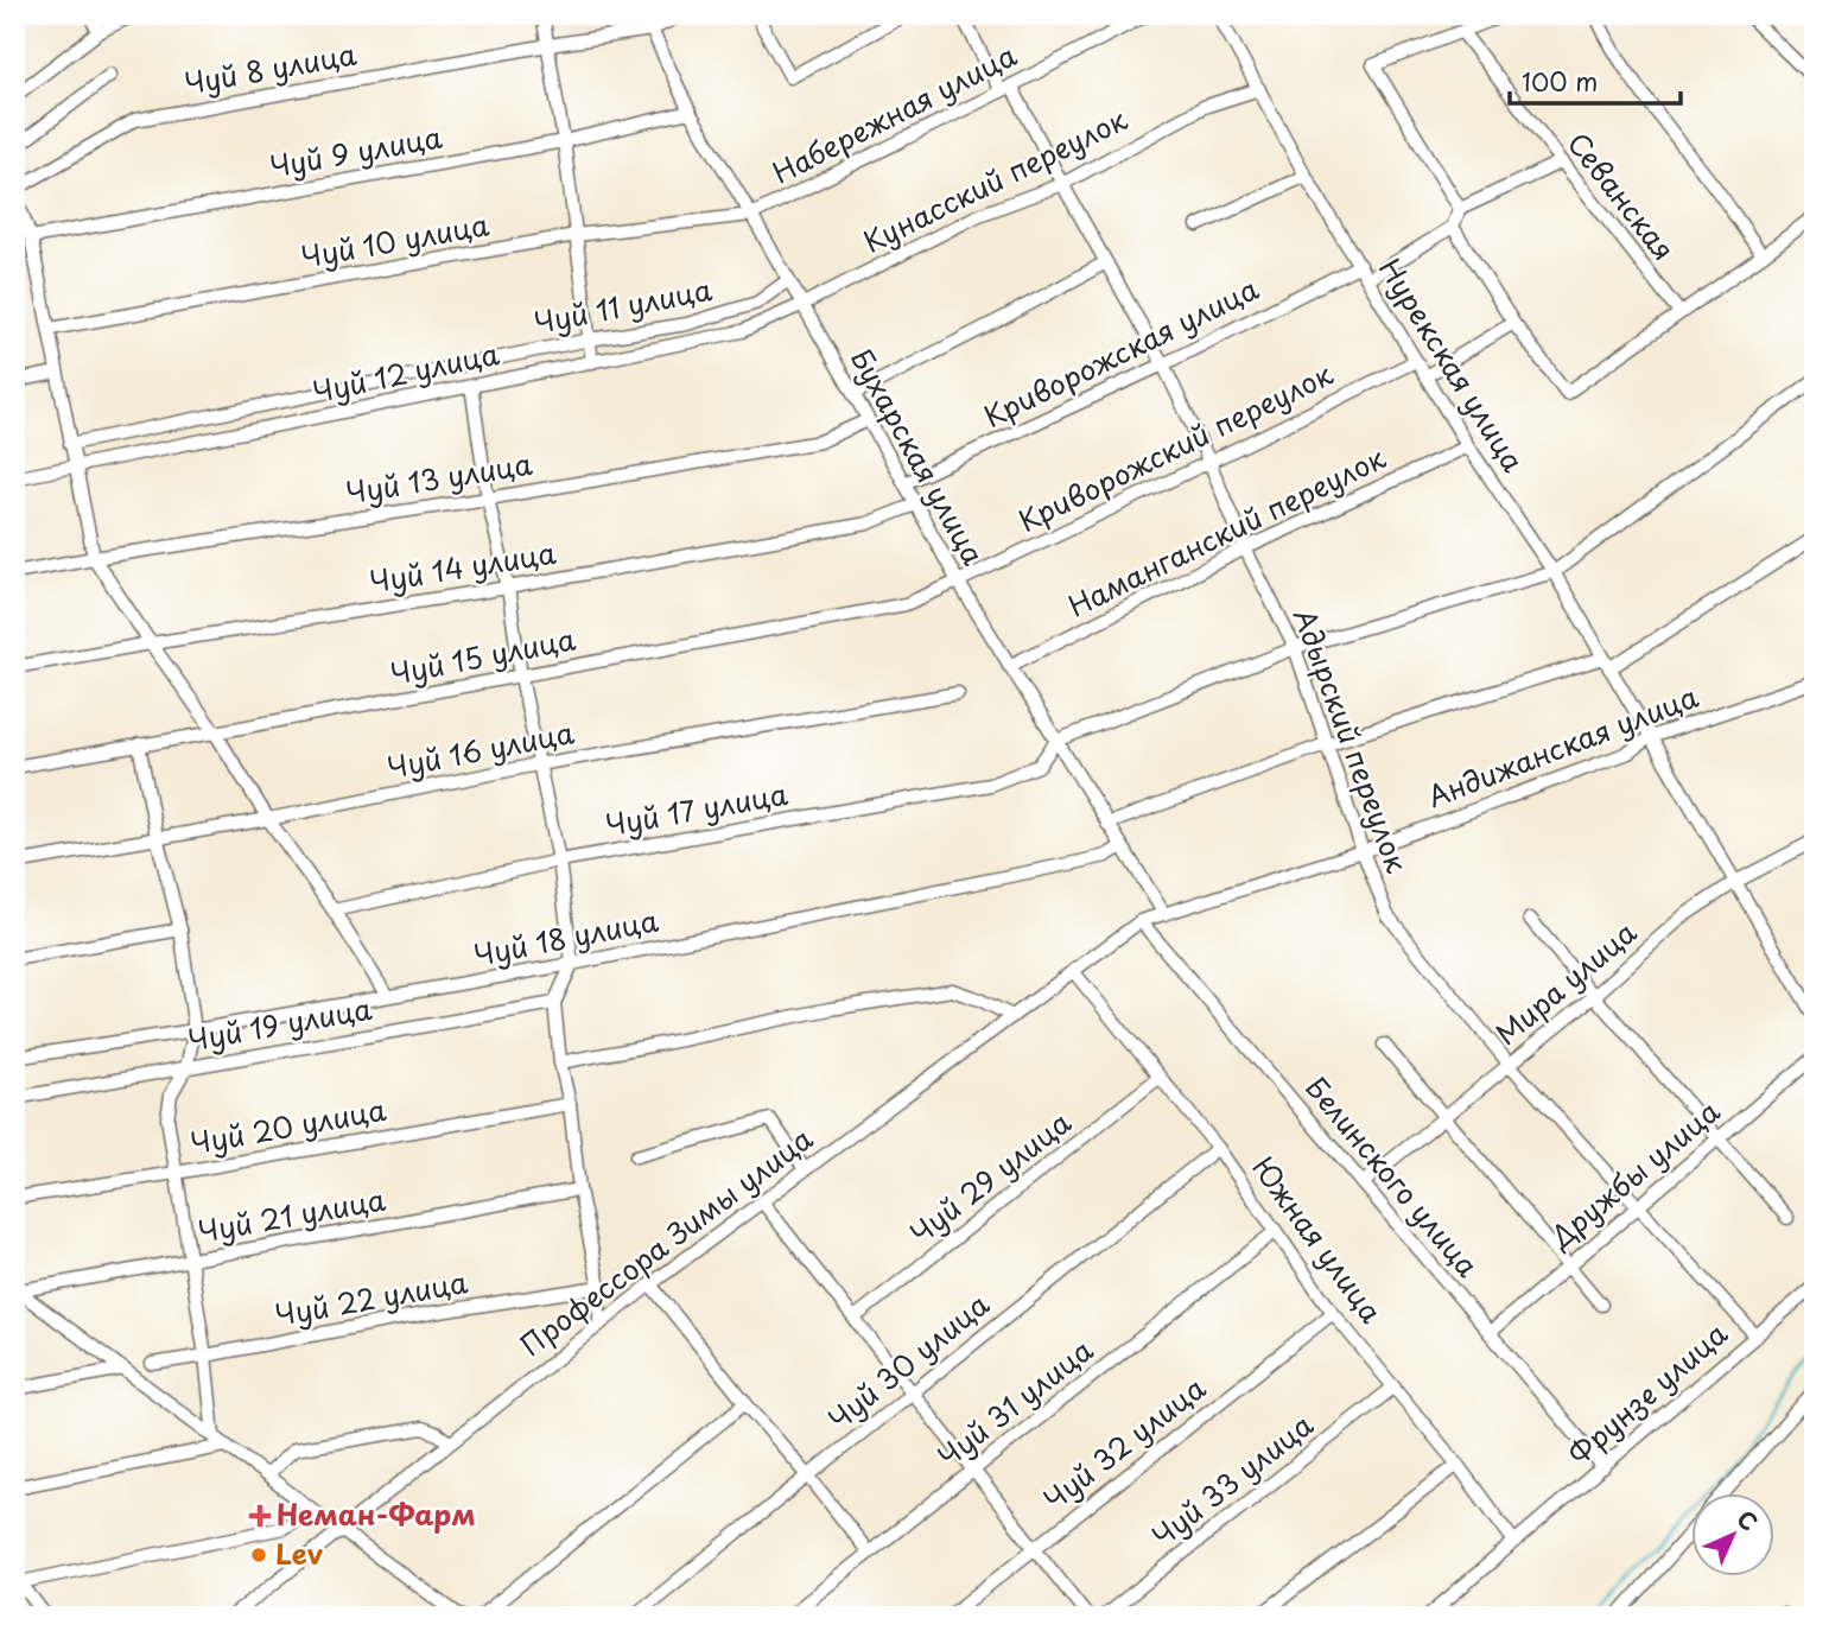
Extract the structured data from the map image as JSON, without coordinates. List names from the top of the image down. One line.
{"streets":{"street":["Чуй 8 улица","Набережная улица","Чуй 9 улица","Кунасский переулок","Севанская","Чуй 10 улица","Чуй 11 улица","Криворожская улица","Нурекская улица","Чуй 12 улица","Криворожский переулок","Бухарская улица","Чуй 13 улица","Наманганский переулок","Чуй 14 улица","Чуй 15 улица","Адырский переулок","Андижанская улица","Чуй 16 улица","Чуй 17 улица","Чуй 18 улица","Мира улица","Чуй 19 улица","Чуй 20 улица","Дружбы улица","Белинского улица","Чуй 29 улица","Чуй 21 улица","Южная улица","Профессора Зимы улица","Чуй 22 улица","Чуй 30 улица","Фрунзе улица","Чуй 31 улица","Чуй 32 улица","Чуй 33 улица"]},"crossings":[["Чуй 8 улица","Бухарская улица"],["Набережная улица","Чуй 10 улица"],["Набережная улица","Бухарская улица"],["Набережная улица","Адырский переулок"],["Чуй 9 улица","Бухарская улица"],["Кунасский переулок","Нурекская улица"],["Кунасский переулок","Чуй 12 улица"],["Кунасский переулок","Бухарская улица"],["Кунасский переулок","Адырский переулок"],["Чуй 10 улица","Бухарская улица"],["Чуй 11 улица","Бухарская улица"],["Криворожская улица","Нурекская улица"],["Криворожская улица","Бухарская улица"],["Криворожская улица","Адырский переулок"],["Нурекская улица","Криворожский переулок"],["Нурекская улица","Наманганский переулок"],["Нурекская улица","Андижанская улица"],["Нурекская улица","Мира улица"],["Чуй 12 улица","Бухарская улица"],["Криворожский переулок","Бухарская улица"],["Криворожский переулок","Чуй 15 улица"],["Криворожский переулок","Адырский переулок"],["Бухарская улица","Чуй 13 улица"],["Бухарская улица","Наманганский переулок"],["Бухарская улица","Чуй 14 улица"],["Бухарская улица","Чуй 15 улица"],["Бухарская улица","Андижанская улица"],["Бухарская улица","Чуй 17 улица"],["Бухарская улица","Чуй 18 улица"],["Наманганский переулок","Адырский переулок"],["Адырский переулок","Андижанская улица"],["Адырский переулок","Мира улица"],["Адырский переулок","Дружбы улица"],["Адырский переулок","Фрунзе улица"],["Андижанская улица","Белинского улица"],["Андижанская улица","Профессора Зимы улица"],["Мира улица","Белинского улица"],["Дружбы улица","Белинского улица"],["Белинского улица","Профессора Зимы улица"],["Белинского улица","Фрунзе улица"],["Чуй 29 улица","Южная улица"],["Южная улица","Профессора Зимы улица"],["Южная улица","Чуй 30 улица"],["Южная улица","Фрунзе улица"],["Южная улица","Чуй 31 улица"],["Южная улица","Чуй 32 улица"],["Южная улица","Чуй 33 улица"]],"places":{"health":["Неман-Фарм"],"other":["Lev"]},"scale_bar":"100 m","north":"top right"}
